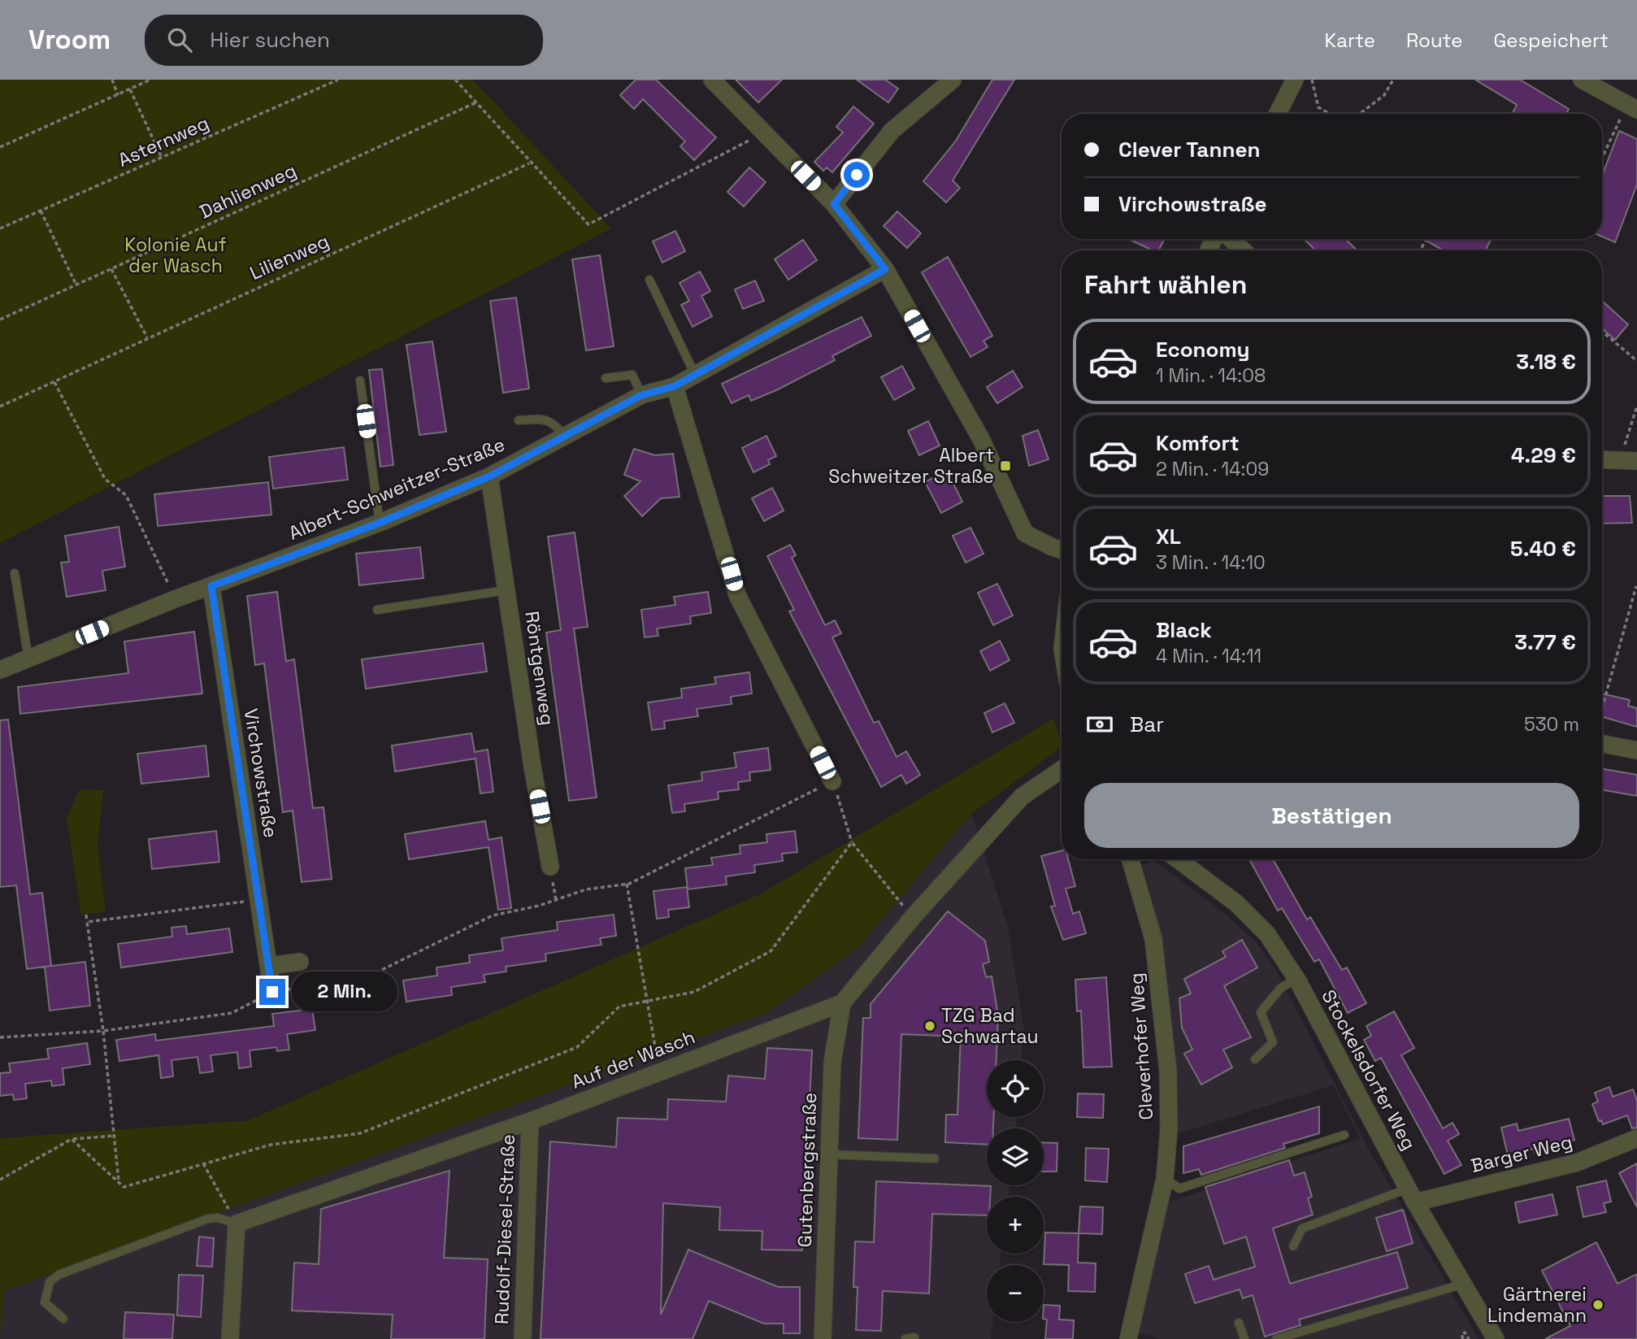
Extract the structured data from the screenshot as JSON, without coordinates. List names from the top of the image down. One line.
{"streets":{"street":["Albert-Schweitzer-Straße","Röntgenweg","Virchowstraße","Cleverhofer Weg","Auf der Wasch","Stockelsdorfer Weg","Barger Weg","Gutenbergstraße","Rudolf-Diesel-Straße"],"path":["Asternweg","Dahlienweg","Lilienweg"]},"crossings":[["Albert-Schweitzer-Straße","Röntgenweg"],["Albert-Schweitzer-Straße","Virchowstraße"],["Auf der Wasch","Gutenbergstraße"],["Auf der Wasch","Rudolf-Diesel-Straße"],["Stockelsdorfer Weg","Barger Weg"]],"parks":["Kolonie Auf der Wasch"],"places":{"transit":["Albert Schweitzer Straße"],"other":["TZG Bad Schwartau","Gärtnerei Lindemann"]},"page":{"header":"Vroom","search":"Hier suchen","nav":["Karte","Route","Gespeichert"],"banner":["Clever Tannen","Virchowstraße"],"heading":"Fahrt wählen","list":[{"name":"Economy","note":"1 Min. · 14:08","value":"3.18 €"},{"name":"Komfort","note":"2 Min. · 14:09","value":"4.29 €"},{"name":"XL","note":"3 Min. · 14:10","value":"5.40 €"},{"name":"Black","note":"4 Min. · 14:11","value":"3.77 €"}],"pay":["Bar","530 m"],"buttons":"Bestätigen","bubble":"2 Min.","map_buttons":["+","−"]}}
